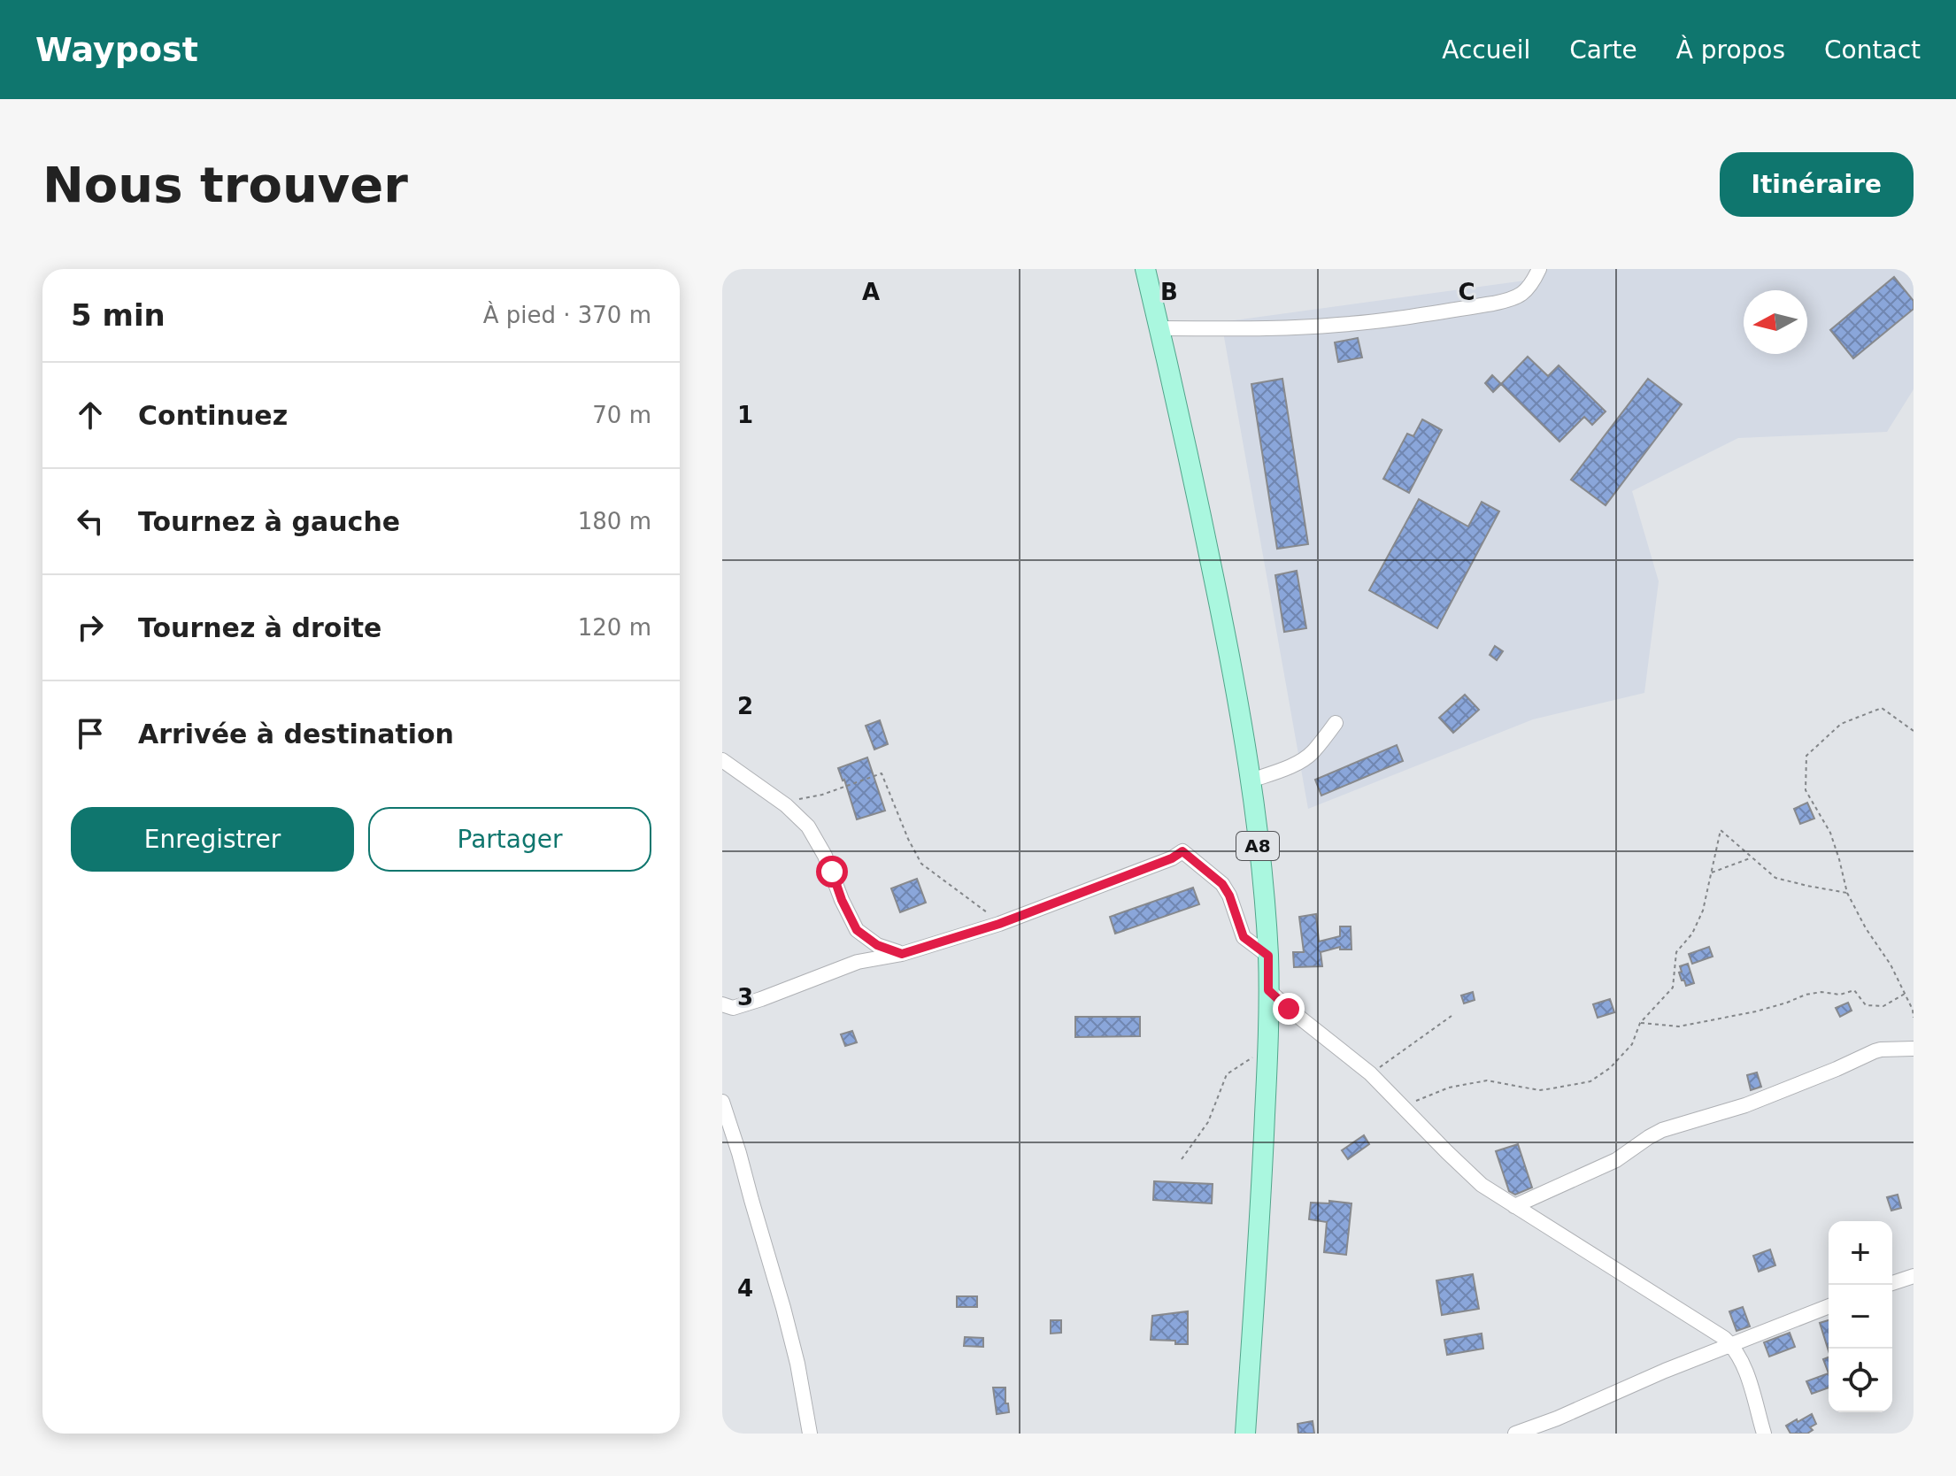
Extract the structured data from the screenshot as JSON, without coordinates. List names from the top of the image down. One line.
{"streets":{"main road":["A8"]},"north":"left","page":{"header":"Waypost","nav":["Accueil","Carte","À propos","Contact"],"buttons":["Itinéraire",["Enregistrer","Partager"]],"title":"Nous trouver","heading":["5 min","À pied · 370 m"],"list":[["Continuez","70 m"],["Tournez à gauche","180 m"],["Tournez à droite","120 m"],"Arrivée à destination"],"map_buttons":["+","−"]},"grid":{"columns":["A","B","C"],"rows":["1","2","3","4"]}}
